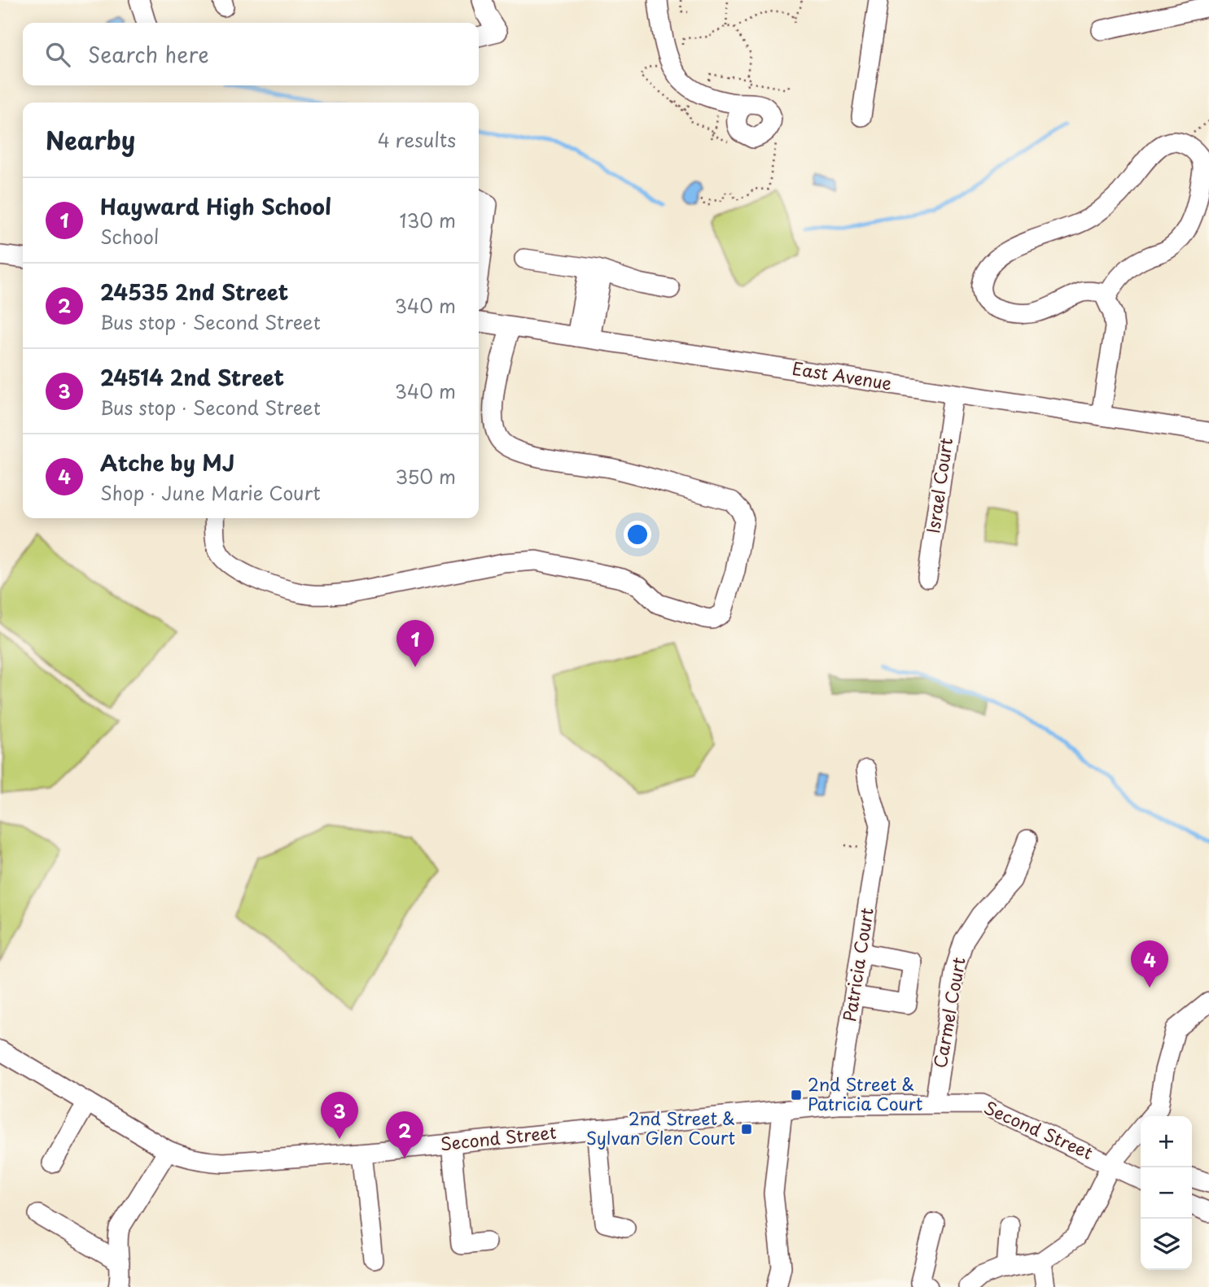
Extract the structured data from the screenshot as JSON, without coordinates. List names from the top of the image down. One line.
{"streets":{"street":["East Avenue","Israel Court","Patricia Court","Carmel Court","Second Street"]},"crossings":[["East Avenue","Israel Court"],["Patricia Court","Second Street"],["Carmel Court","Second Street"]],"places":{"transit":["2nd Street & Patricia Court","2nd Street & Sylvan Glen Court"]},"page":{"search":"Search here","heading":["Nearby","4 results"],"list":[{"mark":"1","name":"Hayward High School","note":"School","value":"130 m"},{"mark":"2","name":"24535 2nd Street","note":"Bus stop · Second Street","value":"340 m"},{"mark":"3","name":"24514 2nd Street","note":"Bus stop · Second Street","value":"340 m"},{"mark":"4","name":"Atche by MJ","note":"Shop · June Marie Court","value":"350 m"}],"pins":["1","4","3","2"],"map_buttons":["+","−"]}}
